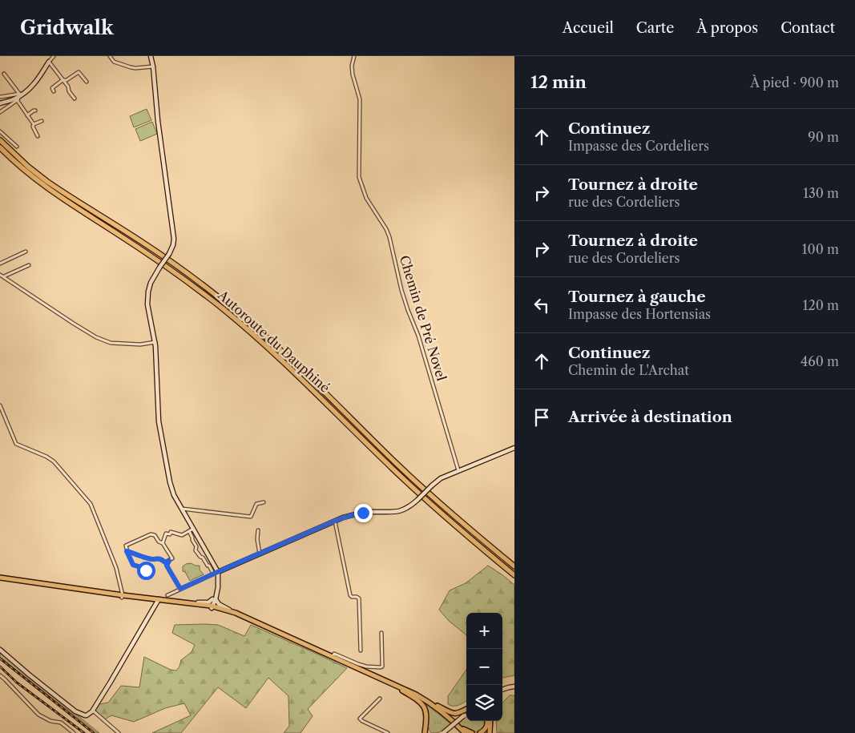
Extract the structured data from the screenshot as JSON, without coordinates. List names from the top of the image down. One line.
{"streets":{"highway":["Autoroute du Dauphiné"],"street":["Chemin de Pré Novel"]},"page":{"header":"Gridwalk","nav":["Accueil","Carte","À propos","Contact"],"heading":["12 min","À pied · 900 m"],"list":[["Continuez","Impasse des Cordeliers","90 m"],["Tournez à droite","rue des Cordeliers","130 m"],["Tournez à droite","rue des Cordeliers","100 m"],["Tournez à gauche","Impasse des Hortensias","120 m"],["Continuez","Chemin de L'Archat","460 m"],"Arrivée à destination"],"map_buttons":["+","−"]}}
